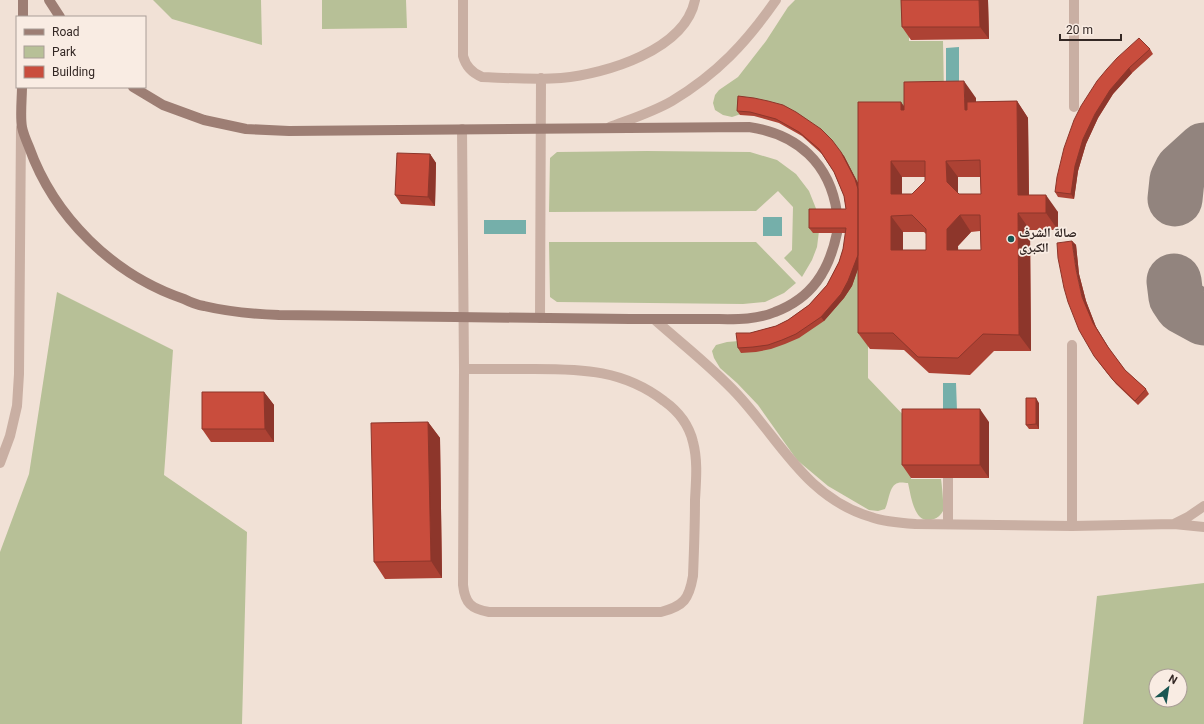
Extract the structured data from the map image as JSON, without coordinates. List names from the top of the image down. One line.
{"places":["صالة الشرف الكبرى"],"legend":["Road","Park","Building"],"scale_bar":"20 m","north":"top right"}
